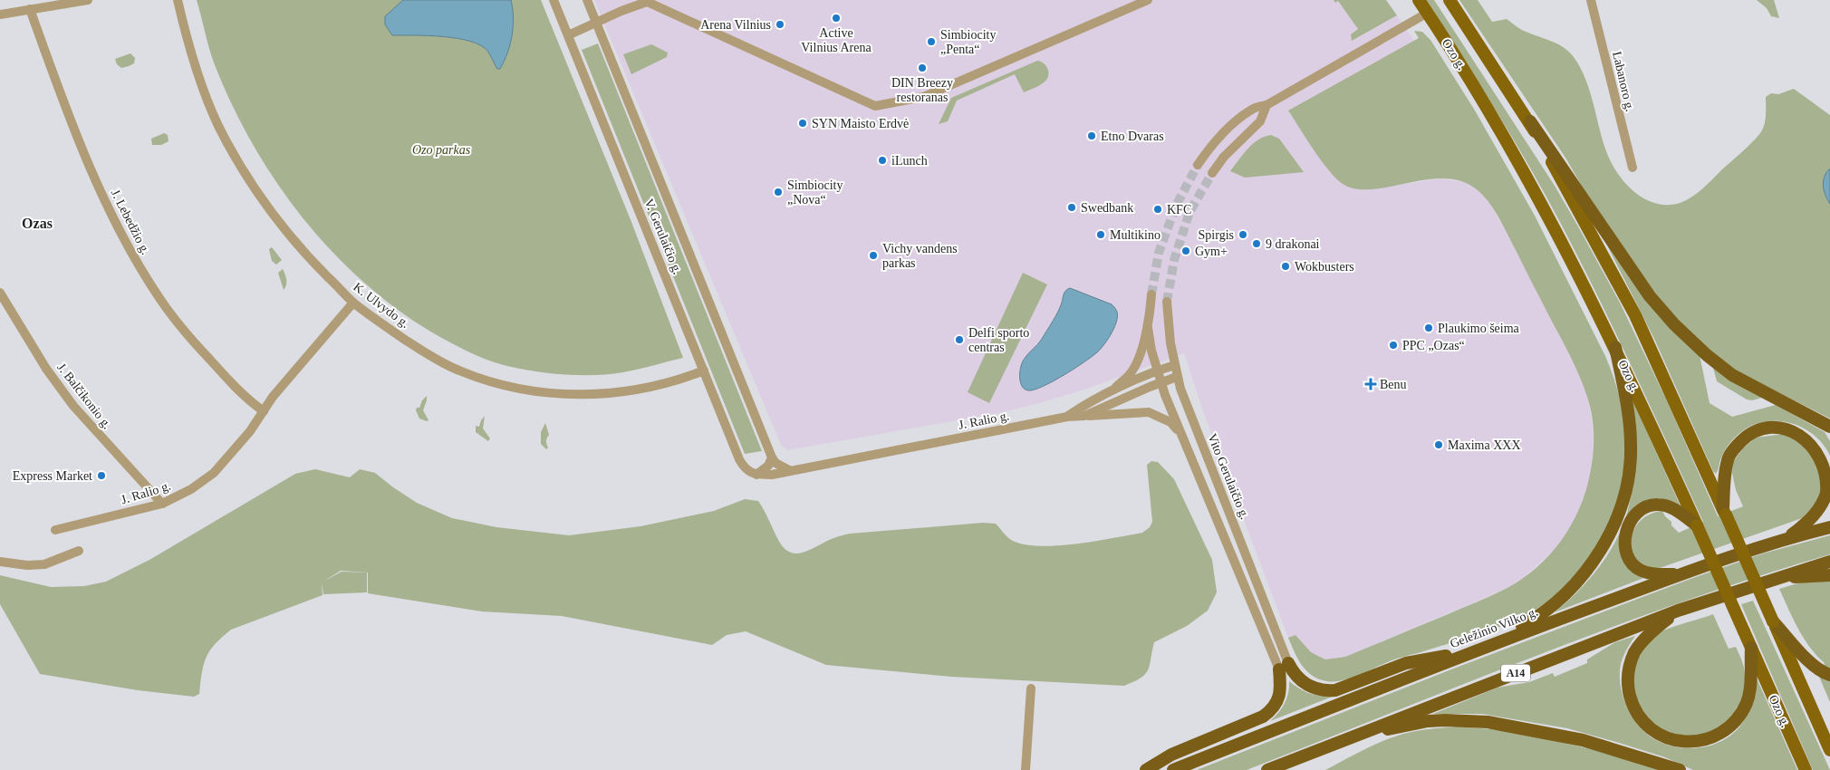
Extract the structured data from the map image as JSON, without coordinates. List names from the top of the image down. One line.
{"streets":{"highway":["Geležinio Vilko g.","A14"],"main road":["Ozo g."],"street":["Labanoro g.","J. Lebedžio g.","V. Gerulaičio g.","K. Ulvydo g.","J. Balčikonio g.","J. Ralio g.","Vito Gerulaičio g."]},"crossings":[["J. Lebedžio g.","J. Ralio g."],["V. Gerulaičio g.","K. Ulvydo g."],["K. Ulvydo g.","J. Ralio g."],["J. Balčikonio g.","J. Ralio g."],["J. Ralio g.","Vito Gerulaičio g."]],"districts":["Ozas"],"parks":["Ozo parkas"],"places":{"other":["Active Vilnius Arena","Arena Vilnius","Simbiocity „Penta“","DIN Breezy restoranas","SYN Maisto Erdvė","Etno Dvaras","iLunch","Simbiocity „Nova“","Swedbank","KFC","Multikino","Spirgis","9 drakonai","Gym+","Vichy vandens parkas","Wokbusters","Plaukimo šeima","Delfi sporto centras","PPC „Ozas“","Maxima XXX","Express Market"],"health":["Benu"]}}
